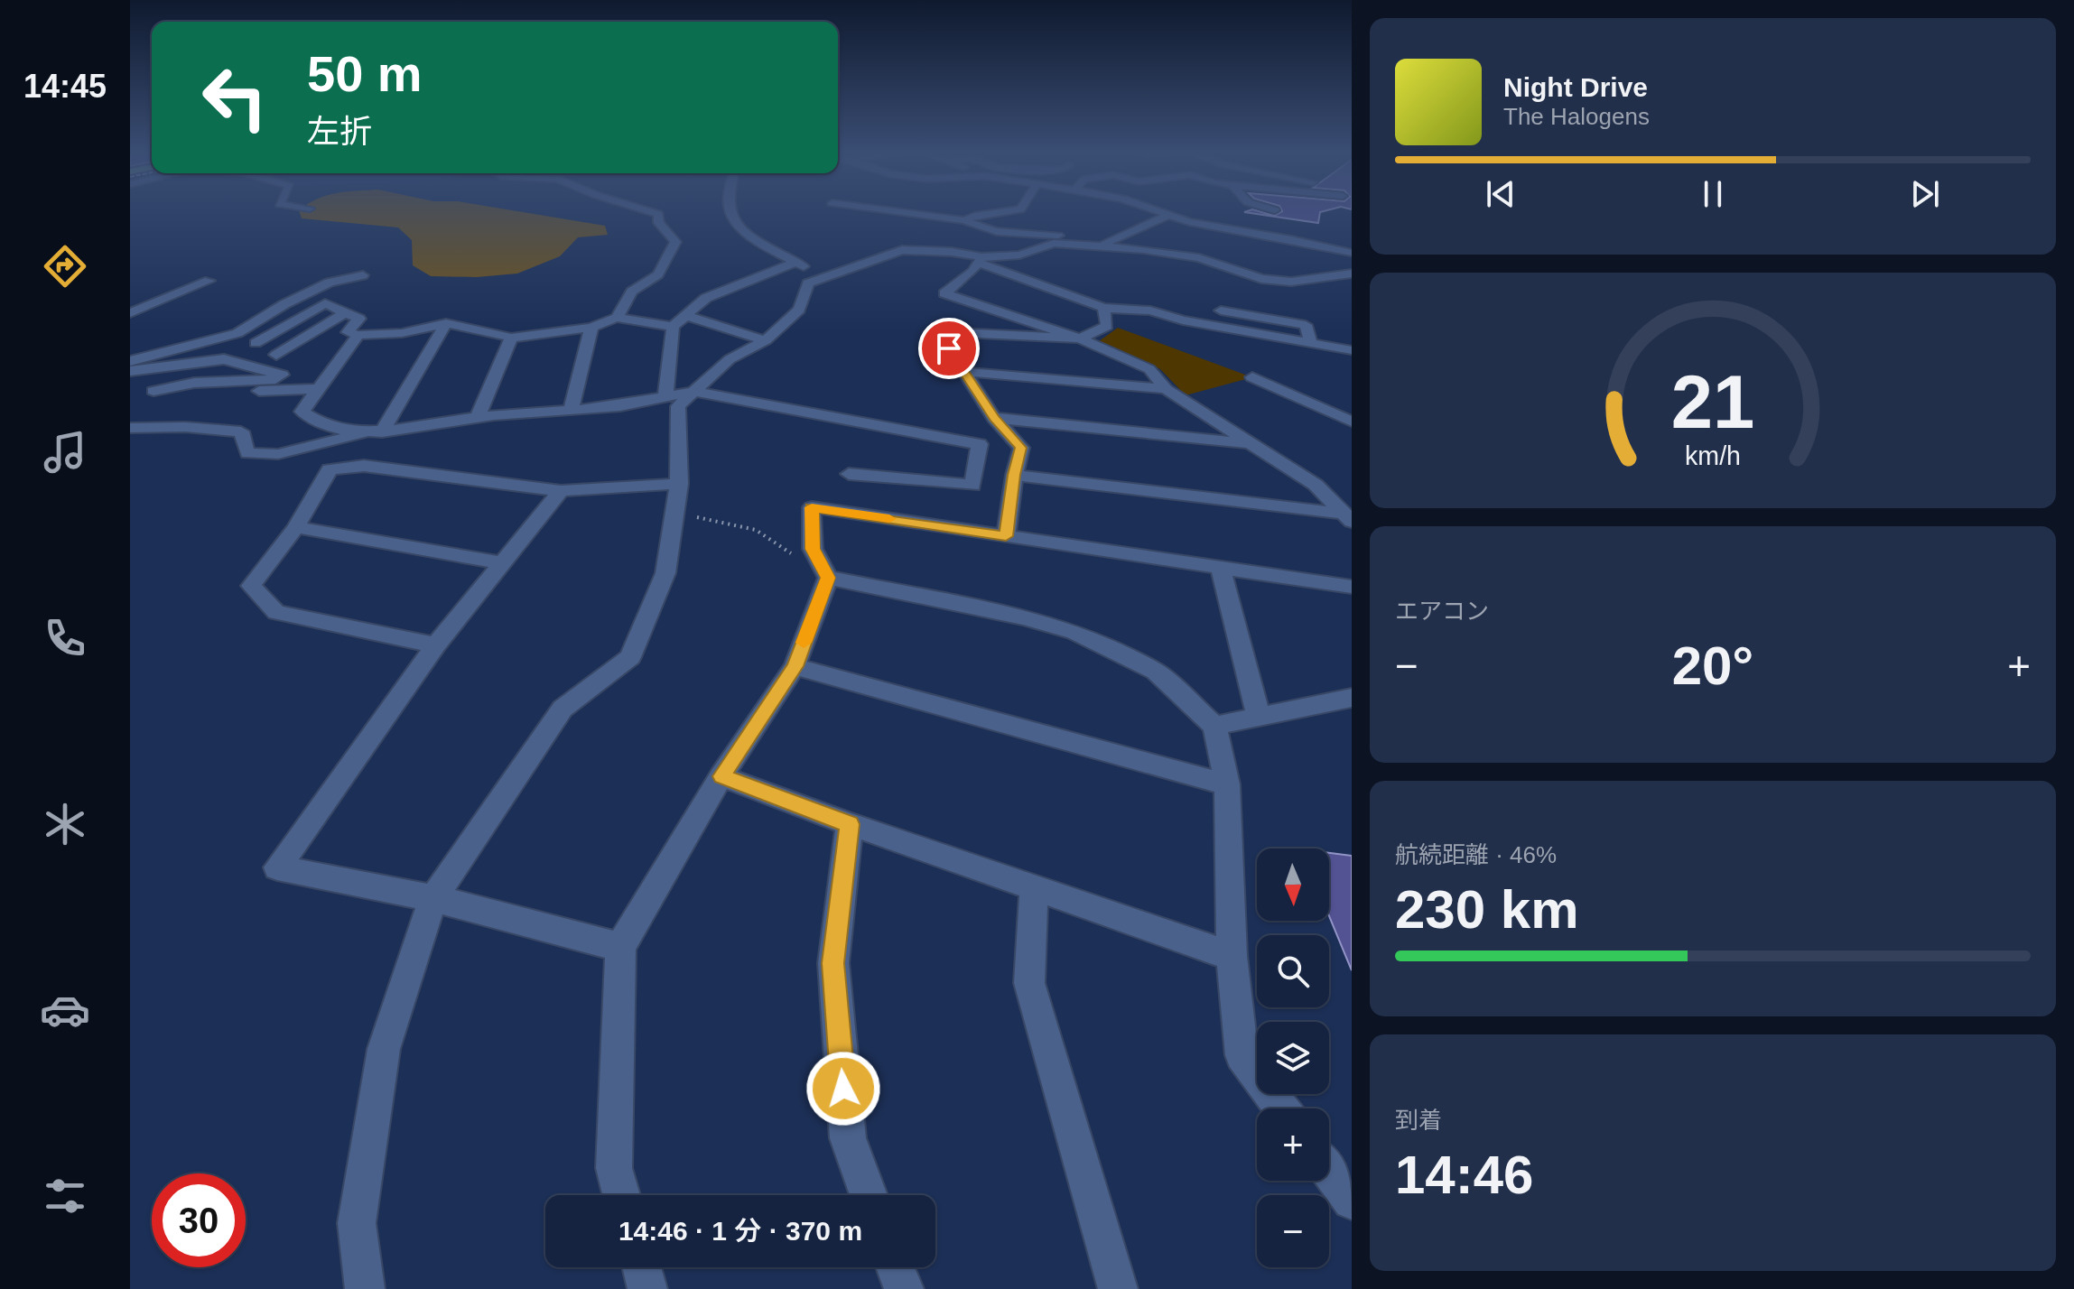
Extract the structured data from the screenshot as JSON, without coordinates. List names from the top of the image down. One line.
{"north":"bottom","page":{"tabs":"14:45","turn":["50 m","左折"],"song":["Night Drive","The Halogens"],"tile":["エアコン",["航続距離 · 46%","230 km"],["到着","14:46"]],"heat":["−","20°","+"],"map_buttons":["+","−"],"limit":"30","trip":"14:46 · 1 分 · 370 m","gauge":["21","km/h"]}}
